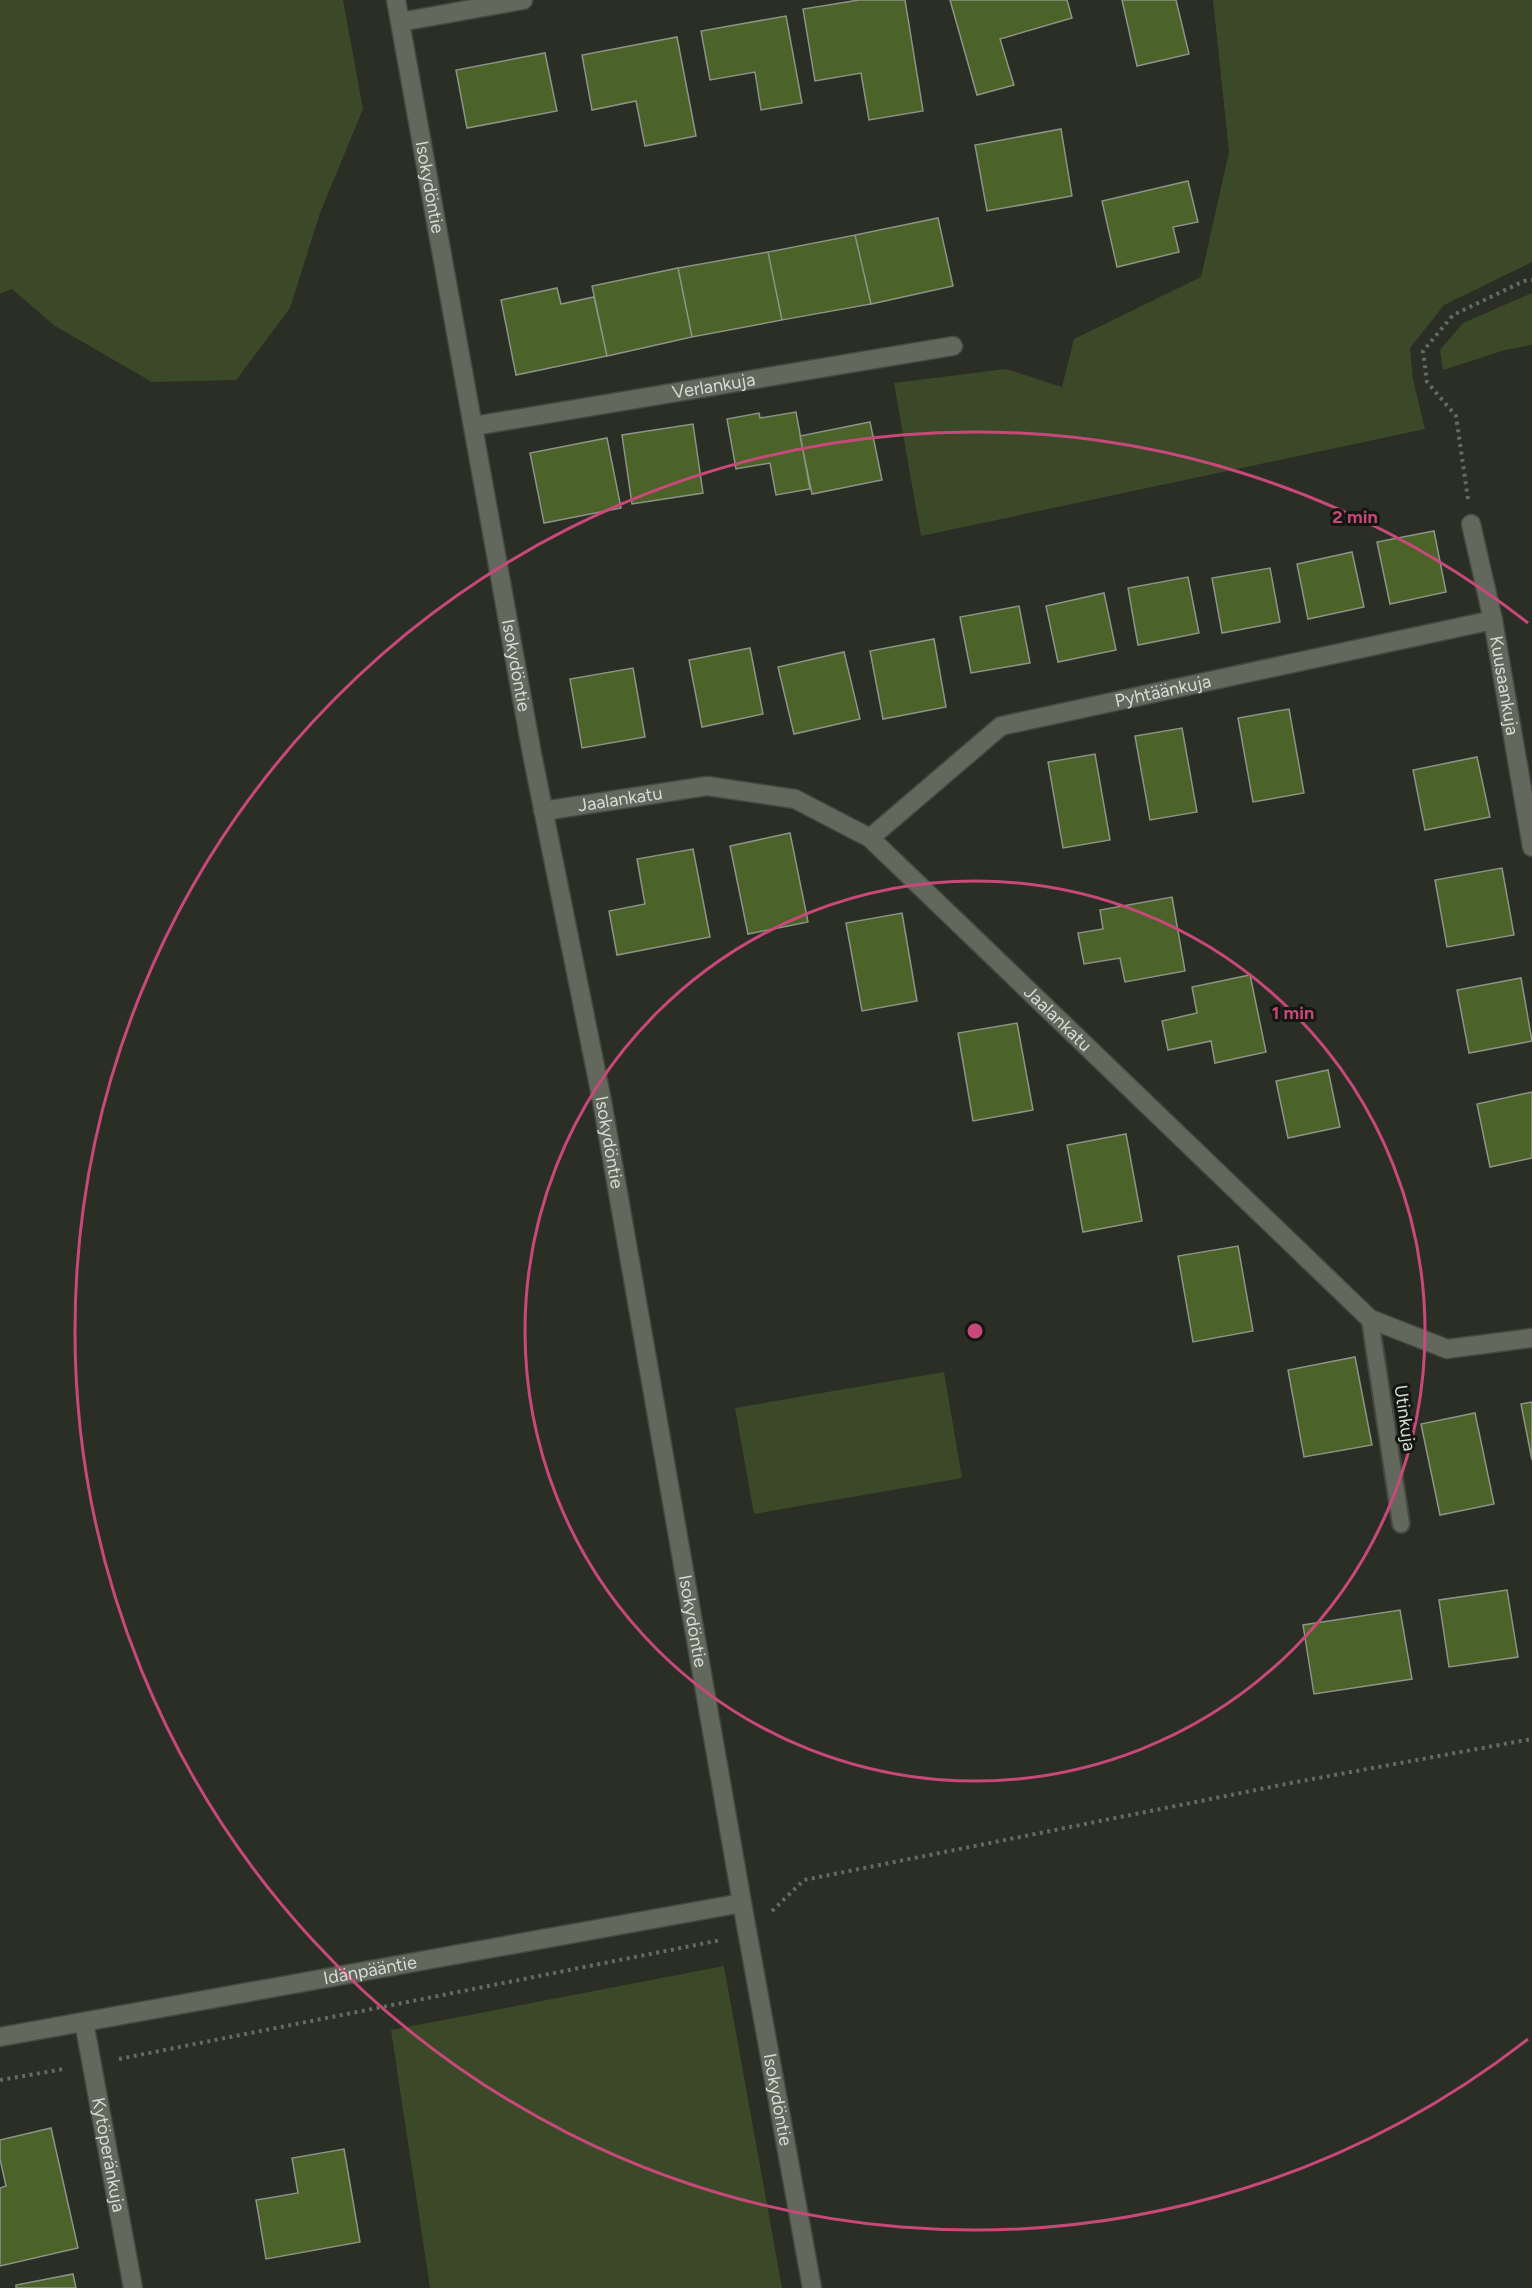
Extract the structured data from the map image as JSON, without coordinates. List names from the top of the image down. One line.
{"streets":{"street":["Isokydöntie","Verlankuja","Kuusaankuja","Pyhtäänkuja","Jaalankatu","Idänpääntie","Kytöperänkuja"],"lane":["Utinkuja"]},"crossings":[["Isokydöntie","Verlankuja"],["Isokydöntie","Jaalankatu"],["Isokydöntie","Idänpääntie"],["Kuusaankuja","Pyhtäänkuja"],["Pyhtäänkuja","Jaalankatu"],["Jaalankatu","Utinkuja"],["Idänpääntie","Kytöperänkuja"]],"rings":["2 min","1 min"]}
